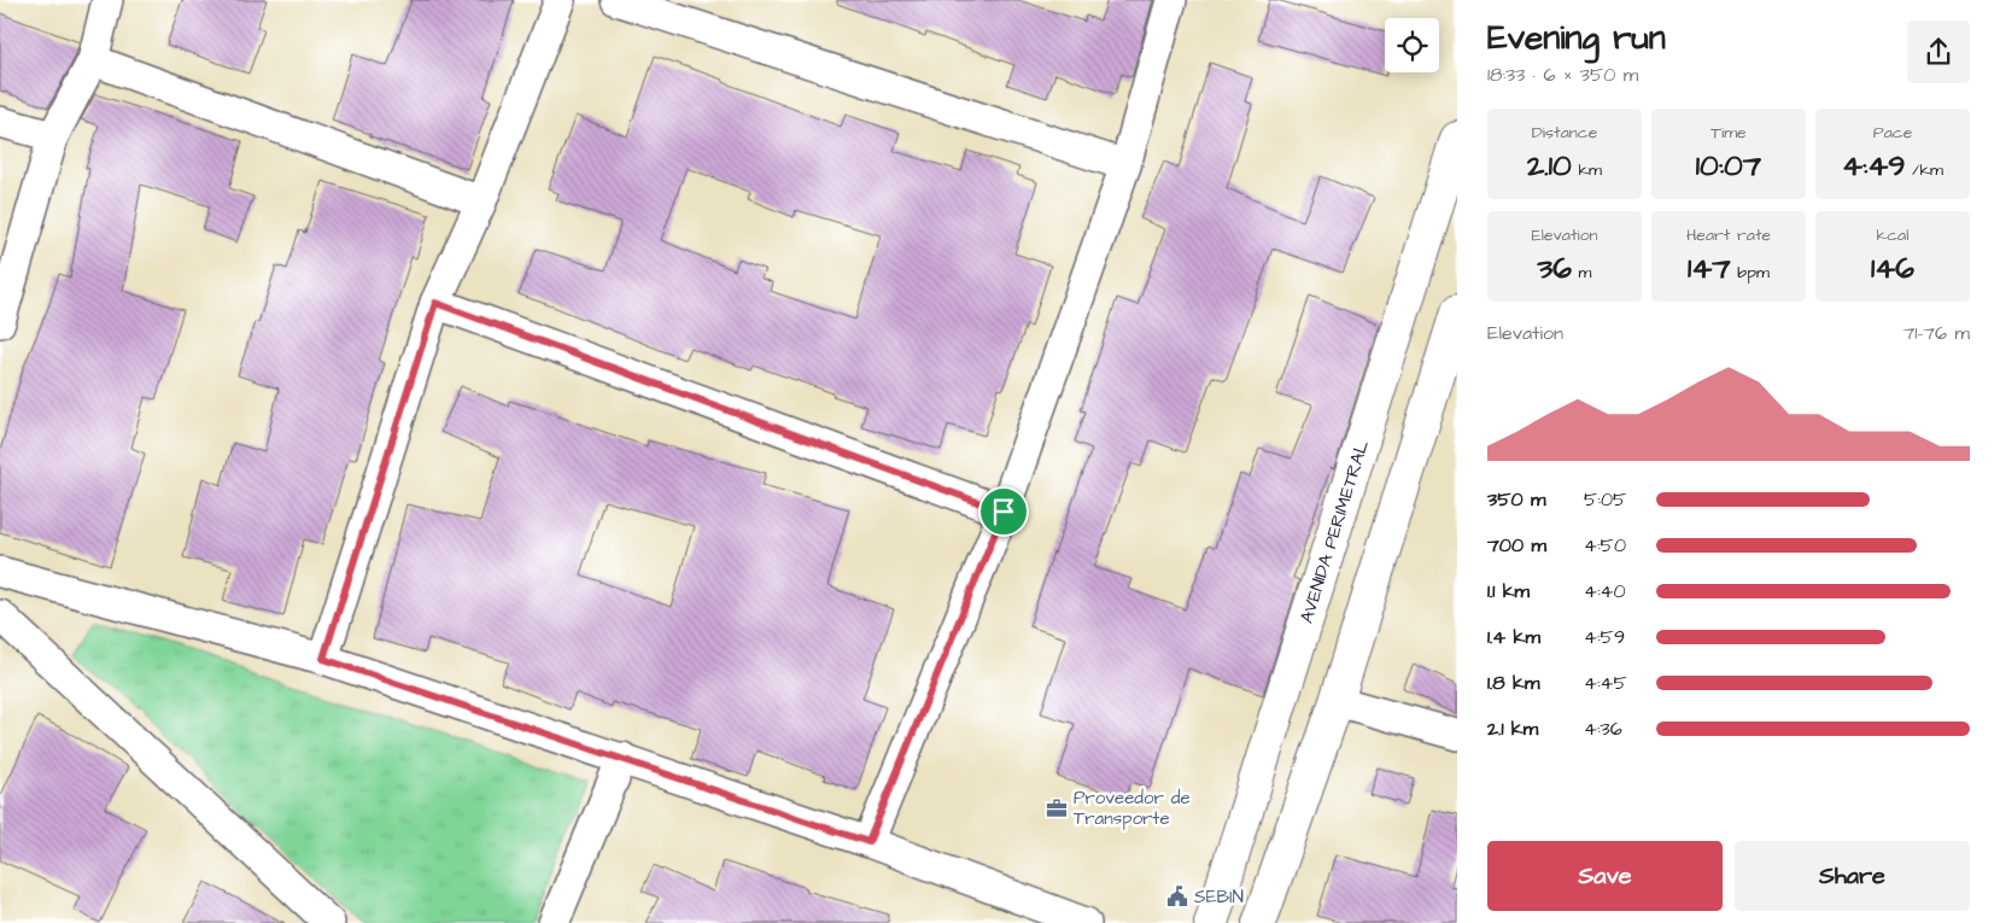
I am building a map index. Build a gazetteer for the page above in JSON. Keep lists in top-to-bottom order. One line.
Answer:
{"streets":{"street":["AVENIDA PERIMETRAL"]},"places":{"office":["Proveedor de Transporte"],"public building":["SEBIN"]},"page":{"heading":["Evening run","18:33 · 6 × 350 m"],"stats":[["Distance","2.10 km"],["Time","10:07"],["Pace","4:49 /km"],["Elevation","36 m"],["Heart rate","147 bpm"],["kcal","146"]],"chart":["Elevation","71–76 m"],"list":[{"name":"350 m","note":"5:05"},{"name":"700 m","note":"4:50"},{"name":"1.1 km","note":"4:40"},{"name":"1.4 km","note":"4:59"},{"name":"1.8 km","note":"4:45"},{"name":"2.1 km","note":"4:36"}],"buttons":["Save","Share"]}}
